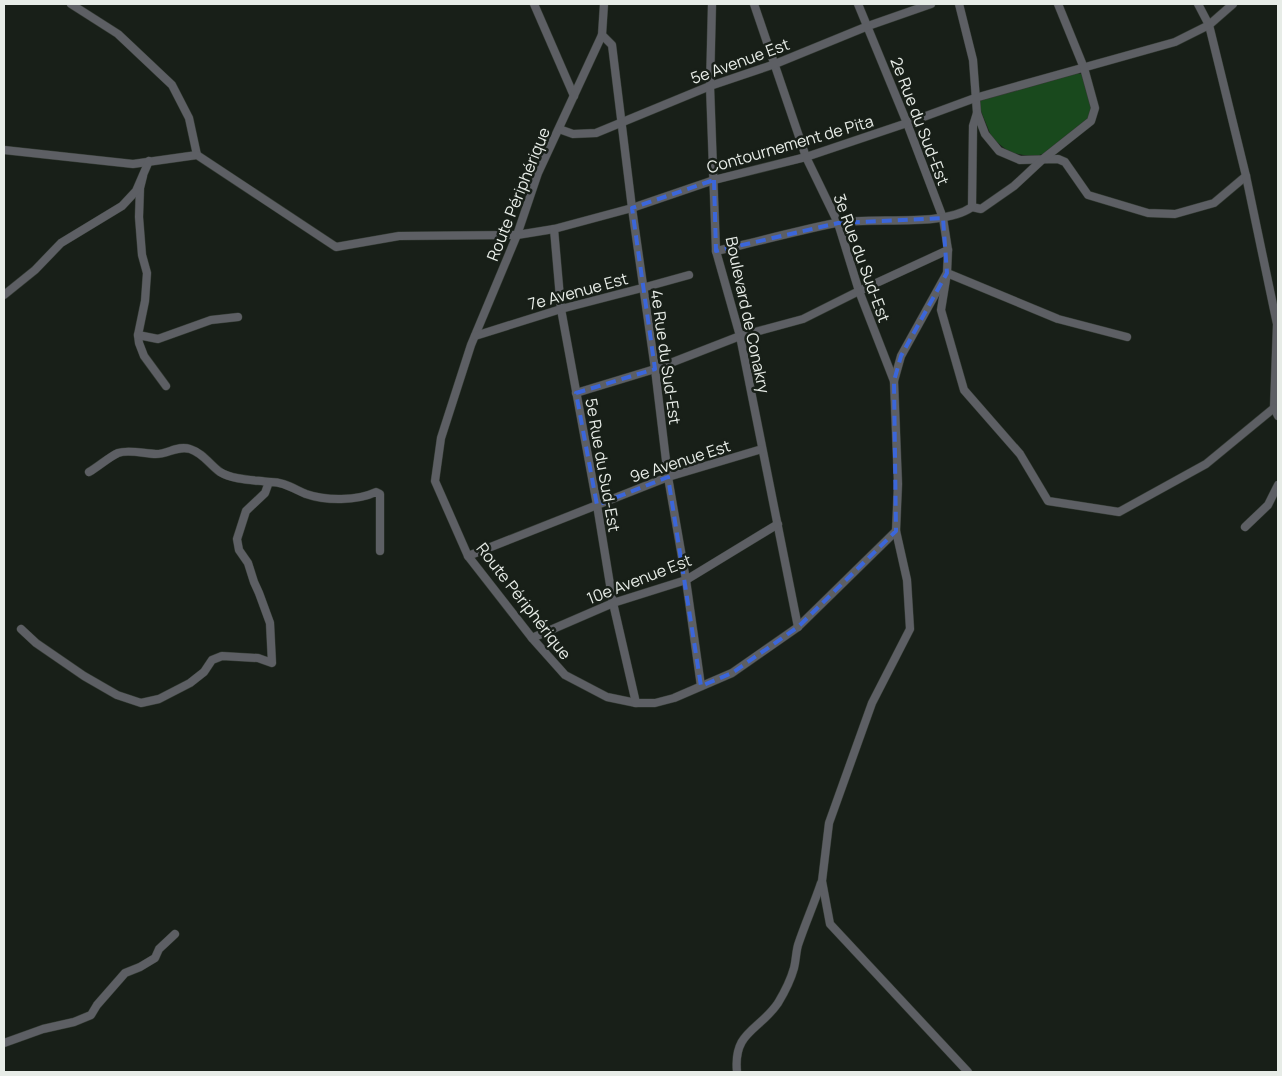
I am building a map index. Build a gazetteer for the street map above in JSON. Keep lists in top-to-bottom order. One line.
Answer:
{"streets":{"street":["5e Avenue Est","2e Rue du Sud-Est","Contournement de Pita","Route Périphérique","3e Rue du Sud-Est","7e Avenue Est","Boulevard de Conakry","4e Rue du Sud-Est","9e Avenue Est","5e Rue du Sud-Est","10e Avenue Est"]},"crossings":[["5e Avenue Est","2e Rue du Sud-Est"],["5e Avenue Est","Route Périphérique"],["5e Avenue Est","3e Rue du Sud-Est"],["5e Avenue Est","Boulevard de Conakry"],["5e Avenue Est","4e Rue du Sud-Est"],["2e Rue du Sud-Est","Contournement de Pita"],["Contournement de Pita","Route Périphérique"],["Contournement de Pita","3e Rue du Sud-Est"],["Contournement de Pita","Boulevard de Conakry"],["Contournement de Pita","4e Rue du Sud-Est"],["Contournement de Pita","5e Rue du Sud-Est"],["Route Périphérique","7e Avenue Est"],["Route Périphérique","Boulevard de Conakry"],["Route Périphérique","4e Rue du Sud-Est"],["Route Périphérique","9e Avenue Est"],["Route Périphérique","5e Rue du Sud-Est"],["Route Périphérique","10e Avenue Est"],["7e Avenue Est","4e Rue du Sud-Est"],["7e Avenue Est","5e Rue du Sud-Est"],["Boulevard de Conakry","9e Avenue Est"],["Boulevard de Conakry","10e Avenue Est"],["4e Rue du Sud-Est","9e Avenue Est"],["4e Rue du Sud-Est","10e Avenue Est"],["9e Avenue Est","5e Rue du Sud-Est"],["5e Rue du Sud-Est","10e Avenue Est"]]}
